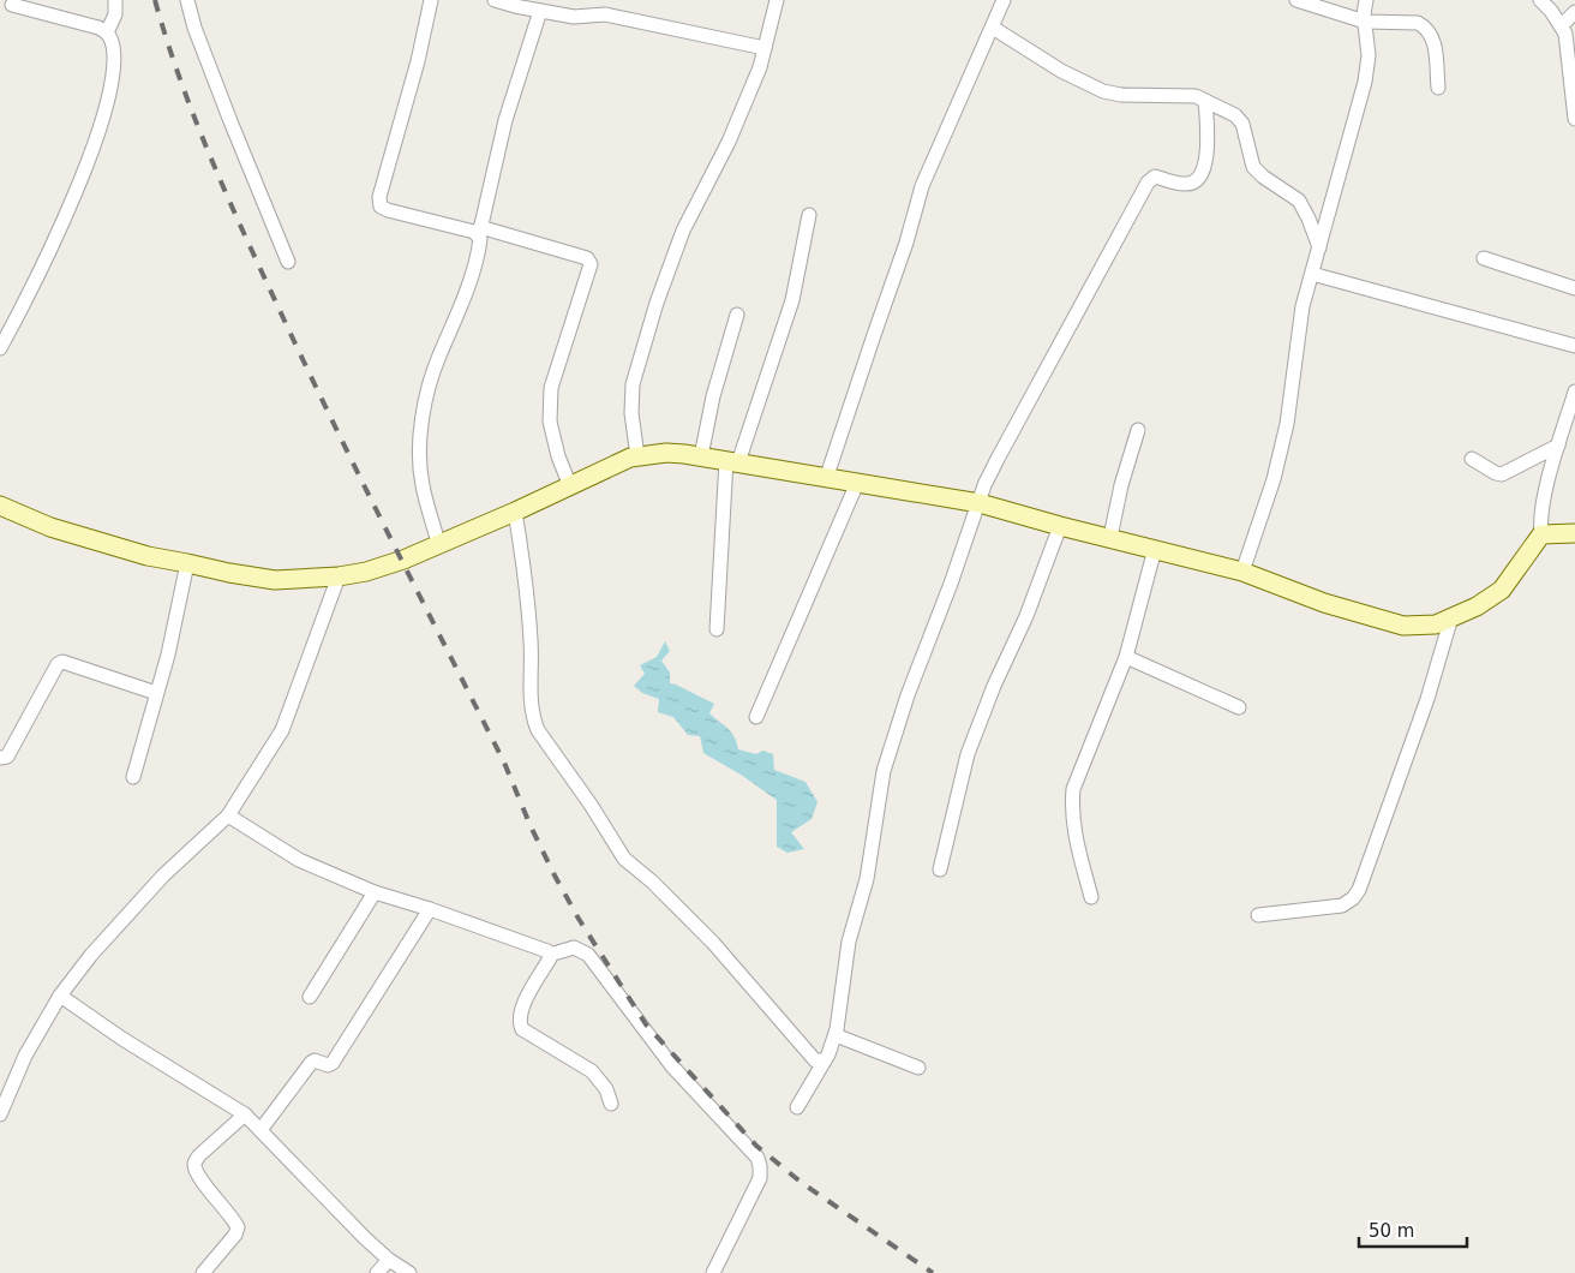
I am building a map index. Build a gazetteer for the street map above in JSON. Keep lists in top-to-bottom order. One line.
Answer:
{"scale_bar":"50 m"}
